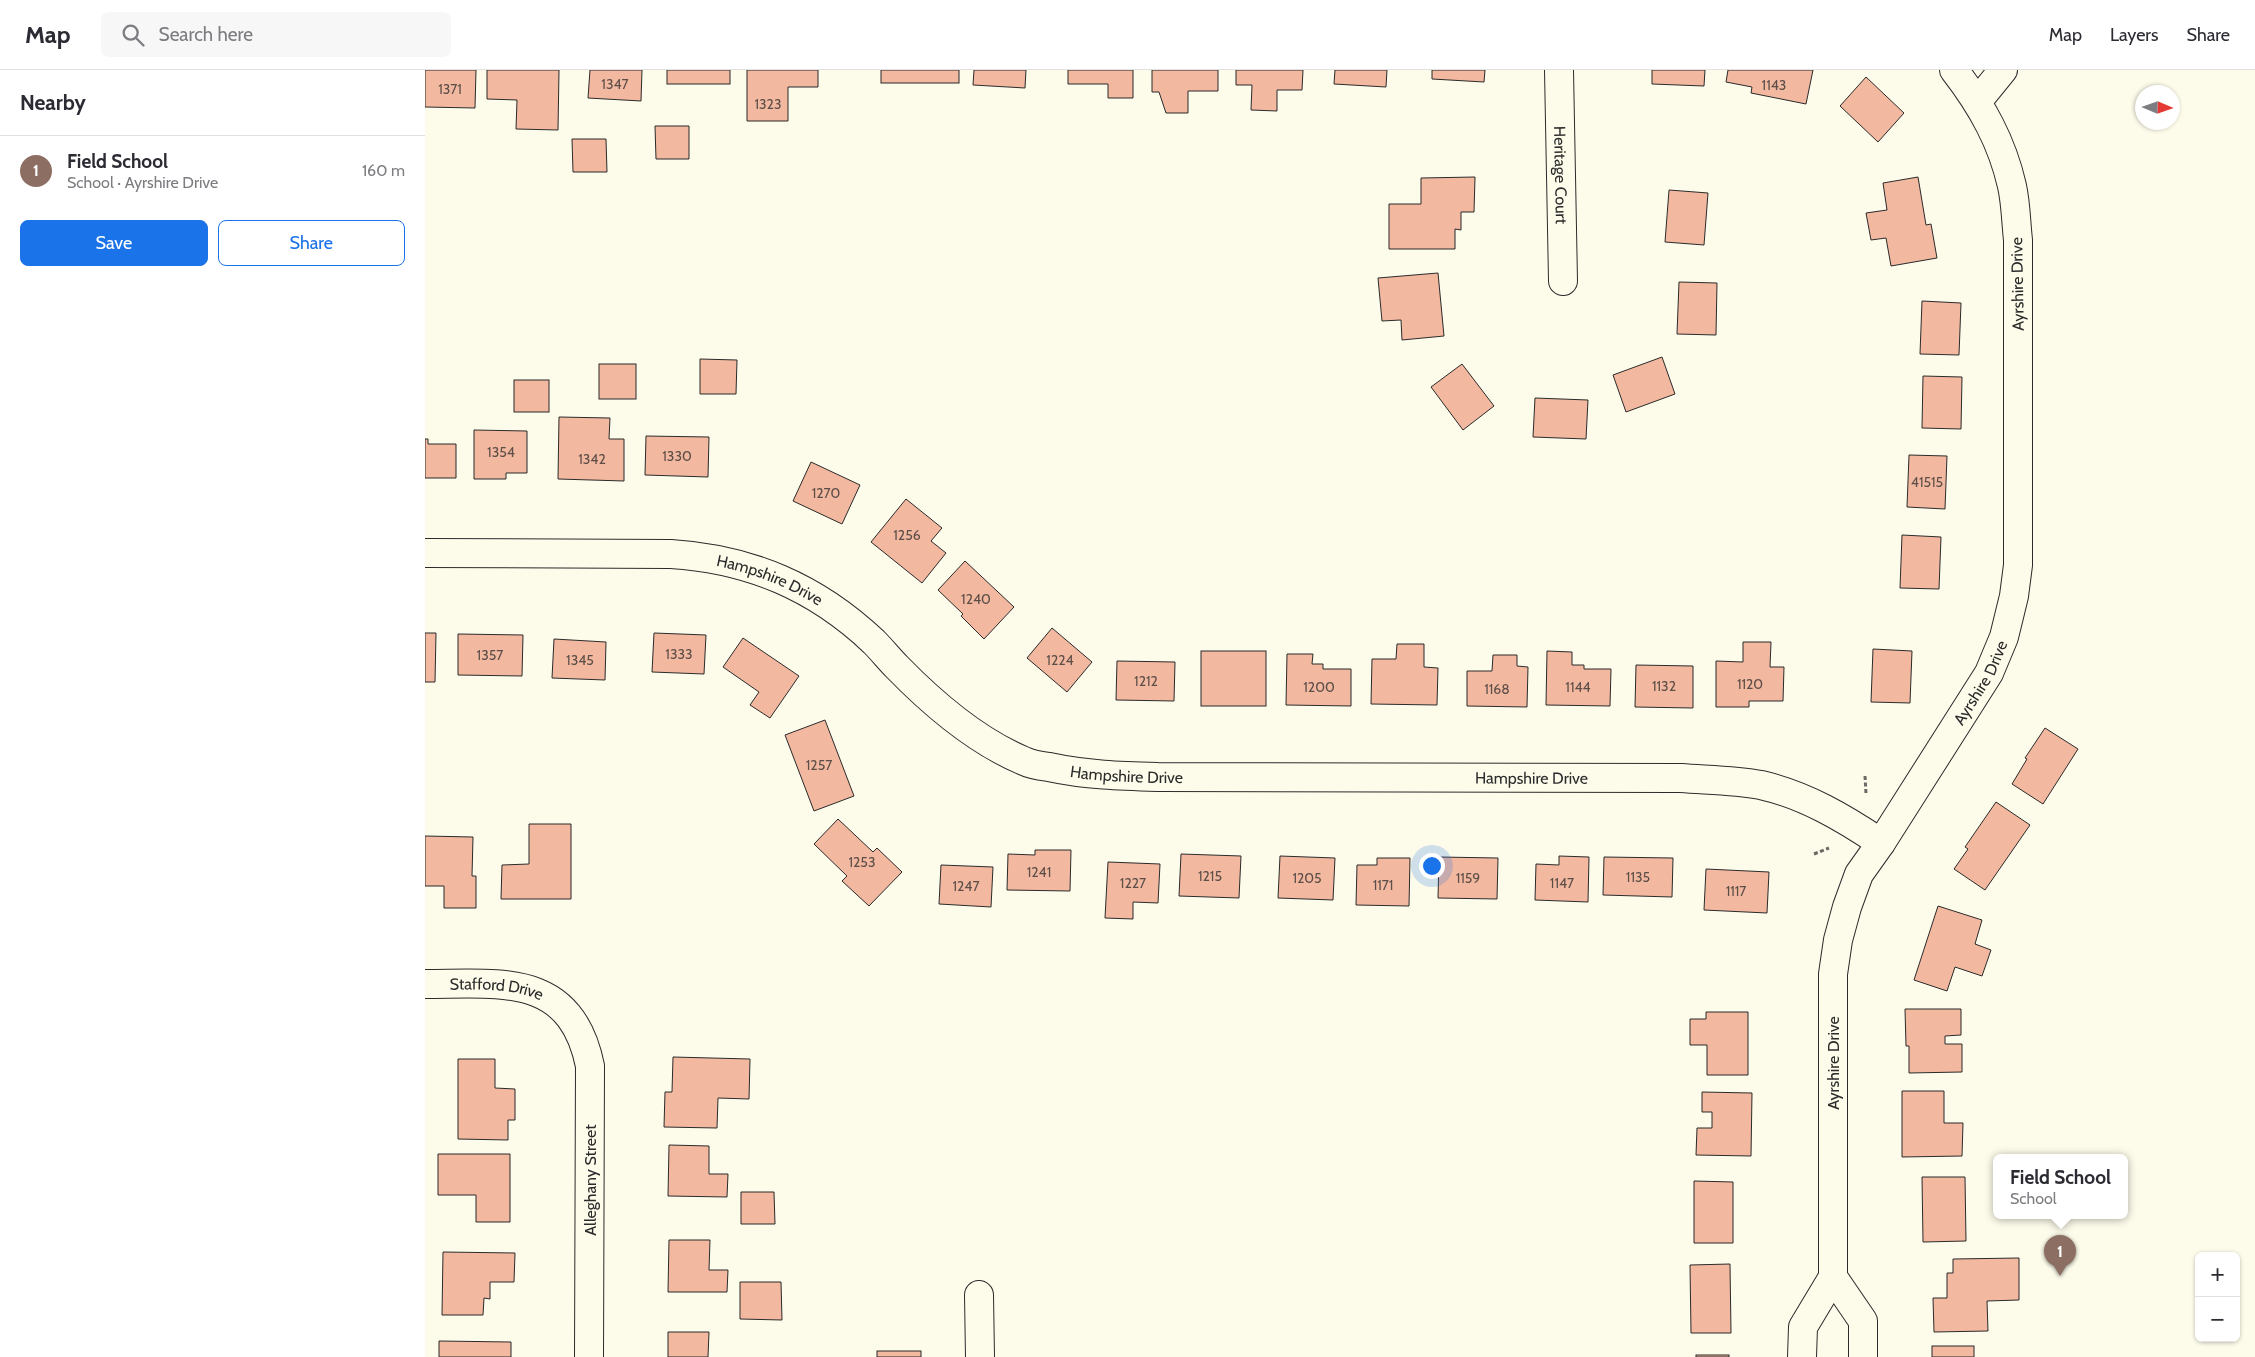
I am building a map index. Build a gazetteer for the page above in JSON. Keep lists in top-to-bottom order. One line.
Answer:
{"streets":{"street":["Heritage Court","Ayrshire Drive","Hampshire Drive","Stafford Drive","Alleghany Street"]},"crossings":[["Ayrshire Drive","Hampshire Drive"],["Stafford Drive","Alleghany Street"]],"house_numbers":["1347","1143","1371","1323","1354","1330","1342","41515","1270","1256","1240","1333","1357","1345","1224","1212","1120","1132","1200","1144","1168","1257","1253","1241","1215","1135","1205","1159","1227","1147","1171","1247","1117"],"north":"right","page":{"header":"Map","search":"Search here","nav":["Map","Layers","Share"],"heading":"Nearby","list":[{"mark":"1","name":"Field School","note":"School · Ayrshire Drive","value":"160 m"}],"buttons":["Save","Share"],"popup":["Field School","School"],"pins":"1","map_buttons":["+","−"]}}
